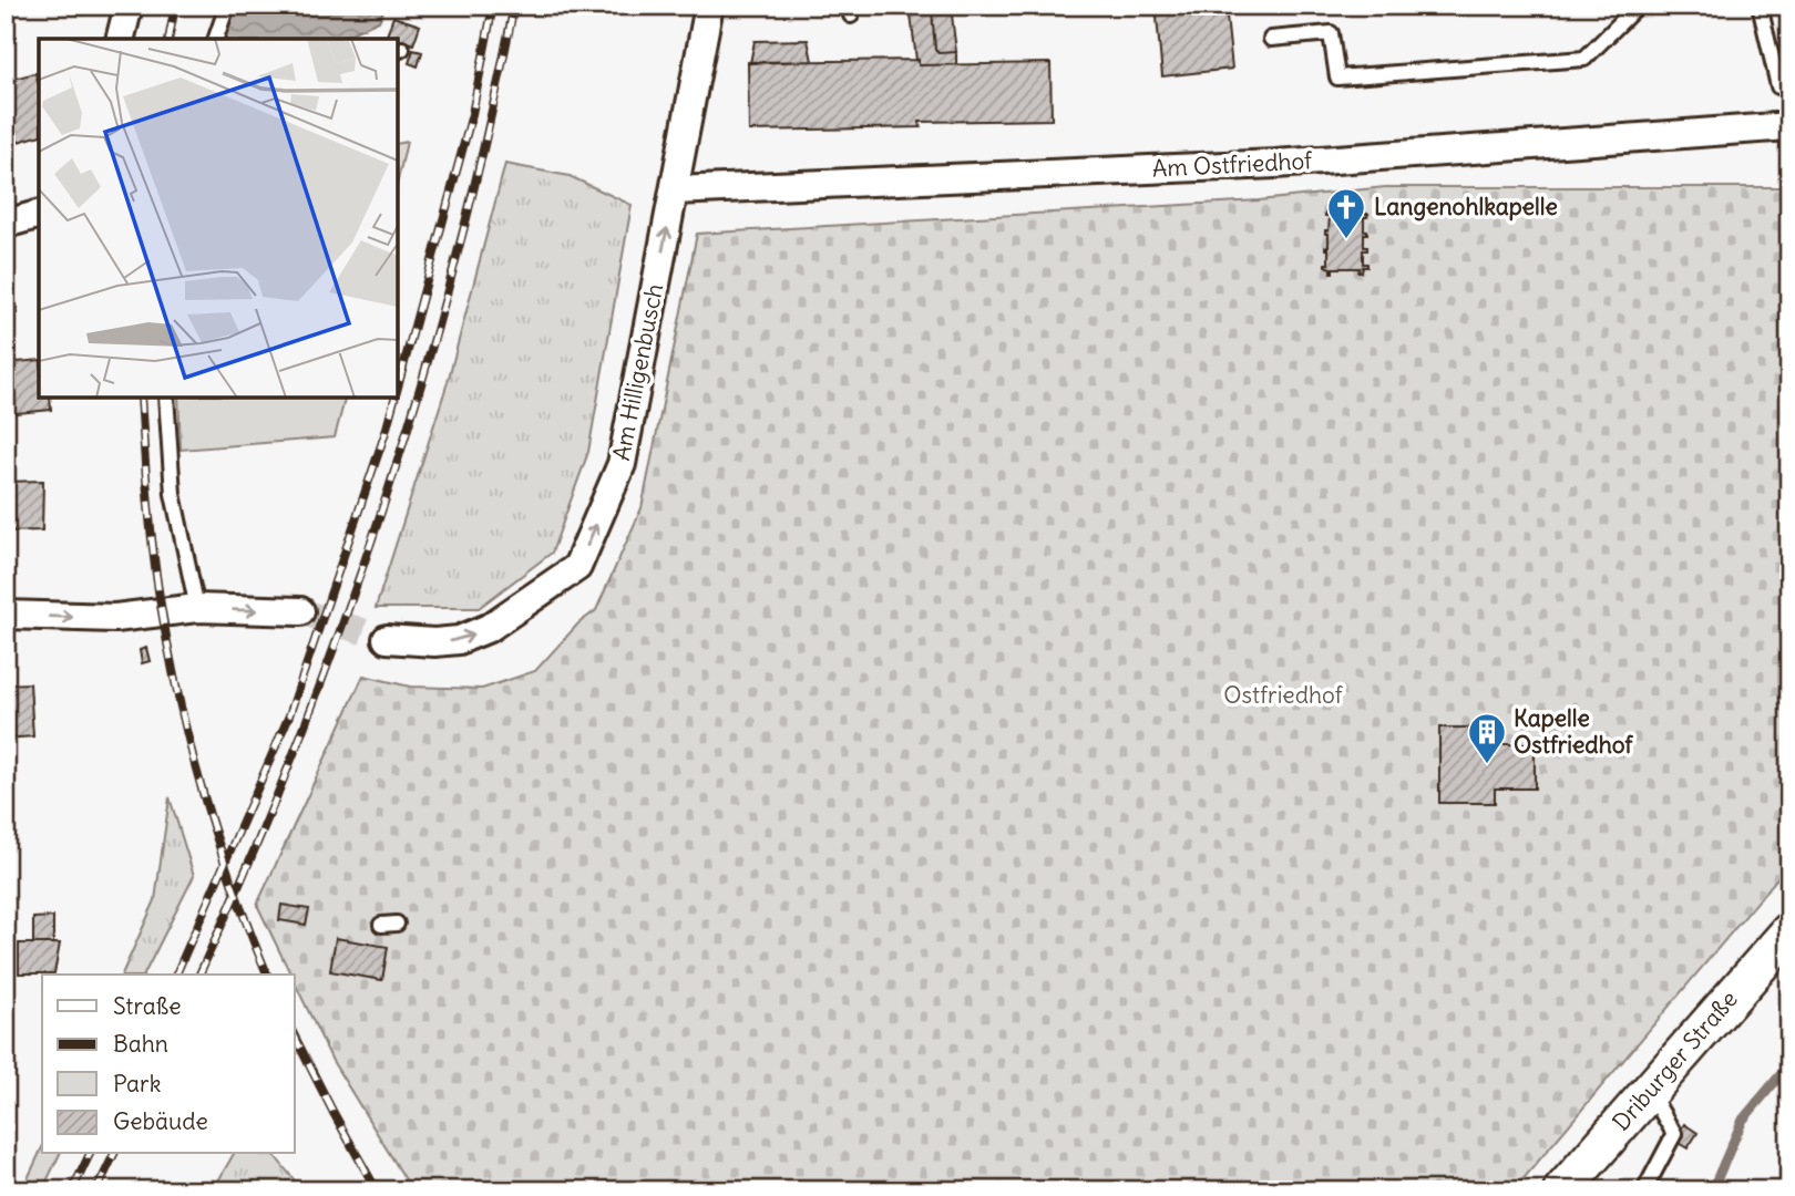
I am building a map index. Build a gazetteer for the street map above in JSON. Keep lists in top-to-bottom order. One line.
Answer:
{"streets":{"main road":["Driburger Straße"],"street":["Am Ostfriedhof","Am Hilligenbusch"]},"crossings":[["Am Ostfriedhof","Am Hilligenbusch"]],"one_way":["Am Hilligenbusch"],"parks":["Ostfriedhof"],"places":{"church":["Langenohlkapelle"],"building":["Kapelle Ostfriedhof"]},"legend":["Straße","Bahn","Park","Gebäude"]}
